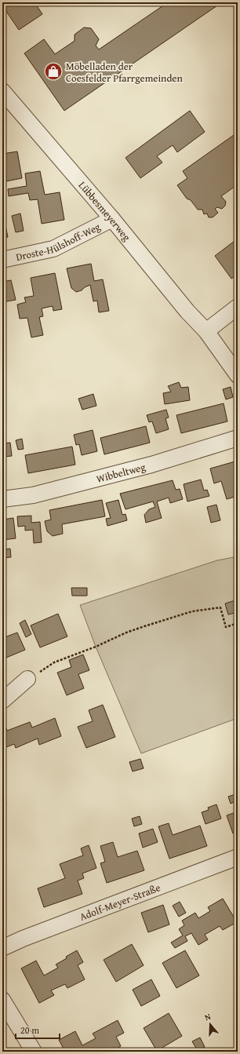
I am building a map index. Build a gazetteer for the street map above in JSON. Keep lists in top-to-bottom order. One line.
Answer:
{"streets":{"street":["Lübbesmeyerweg","Droste-Hülshoff-Weg","Wibbeltweg","Adolf-Meyer-Straße"]},"crossings":[["Lübbesmeyerweg","Droste-Hülshoff-Weg"]],"places":{"shop":["Möbelladen der Coesfelder Pfarrgemeinden"]},"scale_bar":"20 m","north":"top"}
